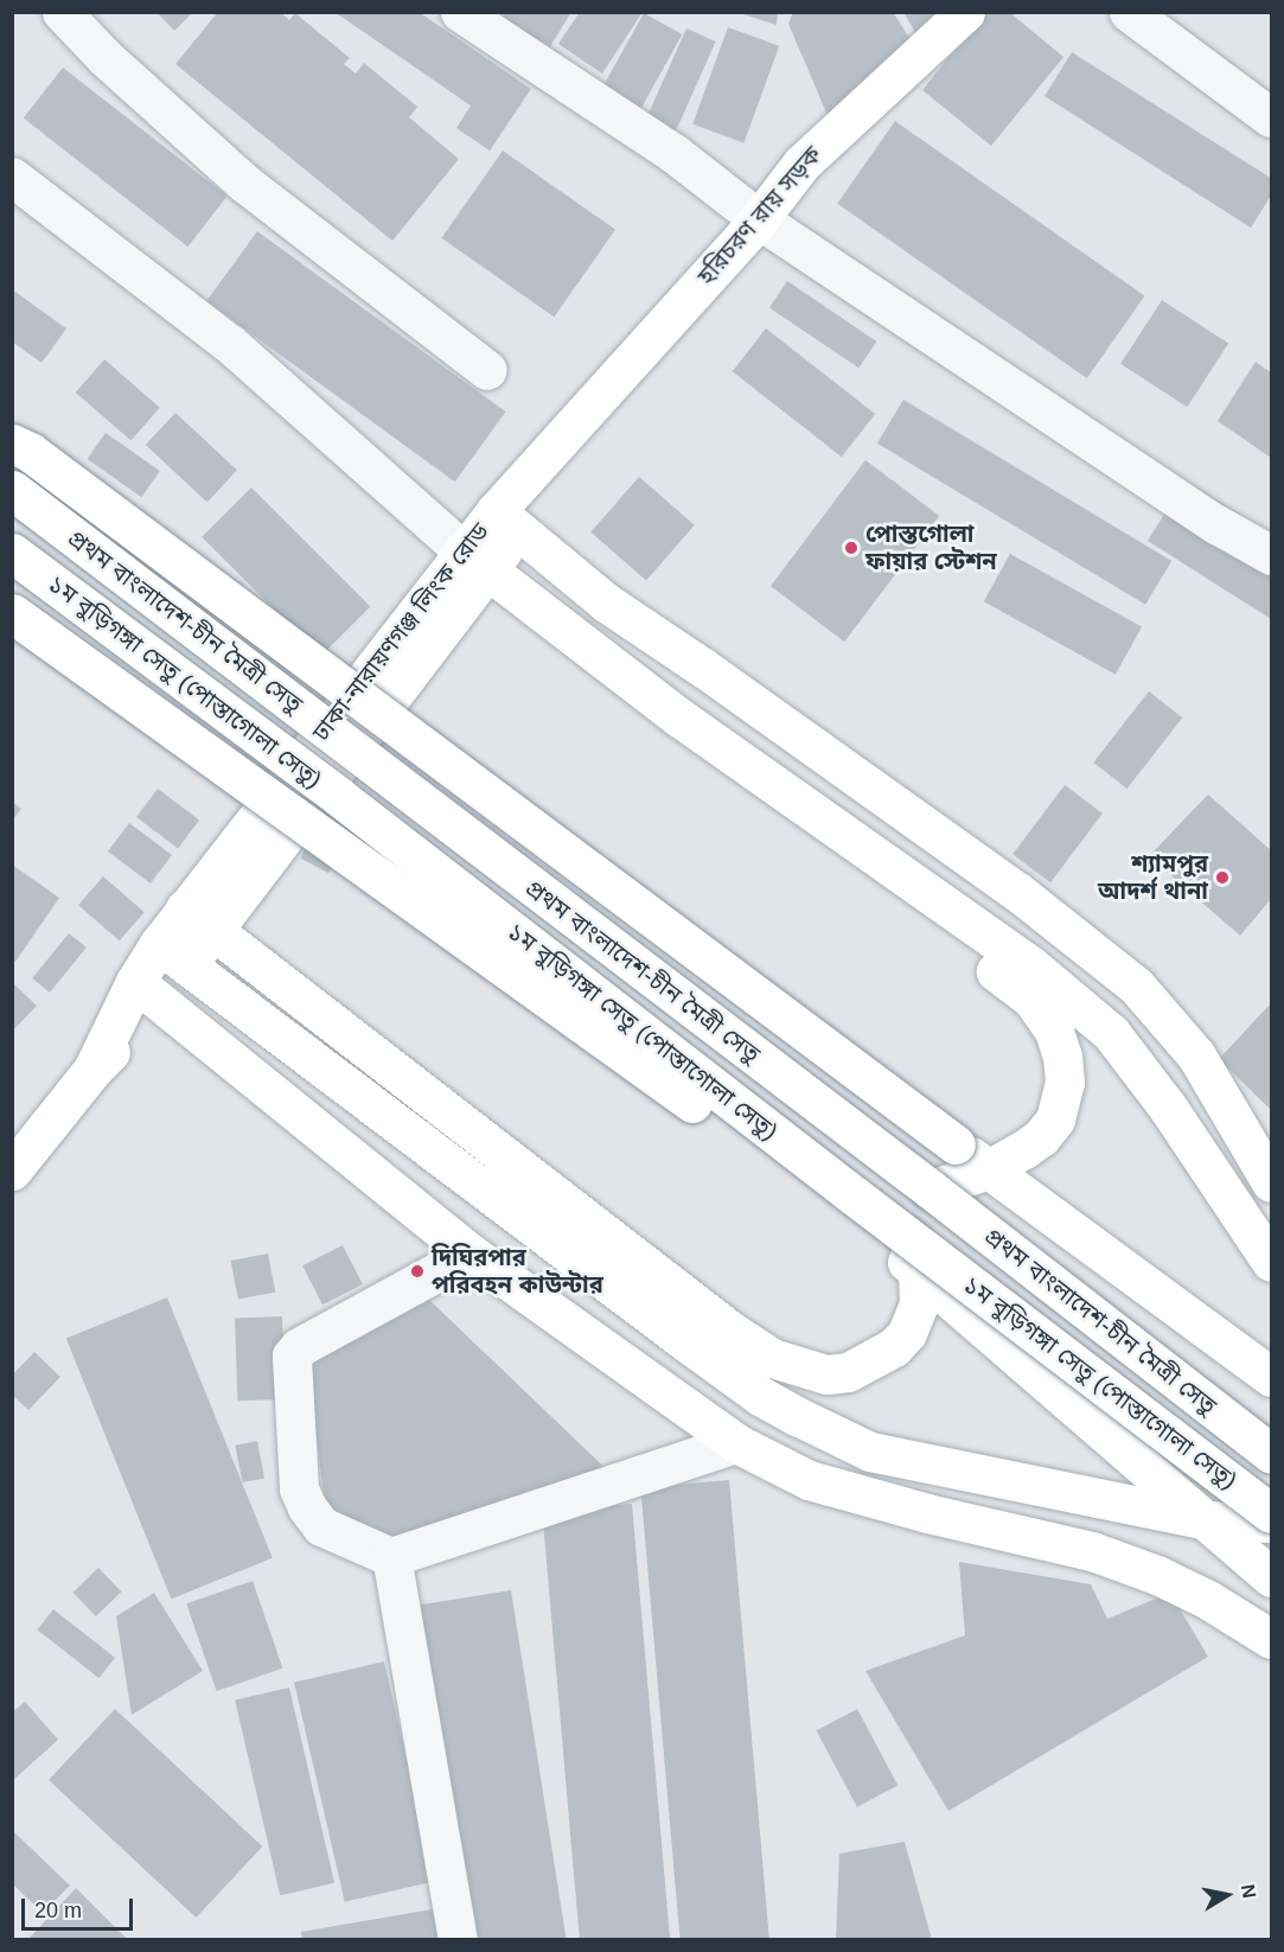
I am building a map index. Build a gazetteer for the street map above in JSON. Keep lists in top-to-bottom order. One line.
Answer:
{"streets":{"main road":["হরিচরণ রায় সড়ক","প্রথম বাংলাদেশ-চীন মৈত্রী সেতু","ঢাকা-নারায়ণগঞ্জ লিংক রোড","১ম বুড়িগঙ্গা সেতু (পোস্তাগোলা সেতু)"]},"crossings":[["হরিচরণ রায় সড়ক","ঢাকা-নারায়ণগঞ্জ লিংক রোড"]],"places":["পোস্তগোলা ফায়ার স্টেশন","শ্যামপুর আদর্শ থানা","দিঘিরপার পরিবহন কাউন্টার"],"scale_bar":"20 m","north":"right"}
